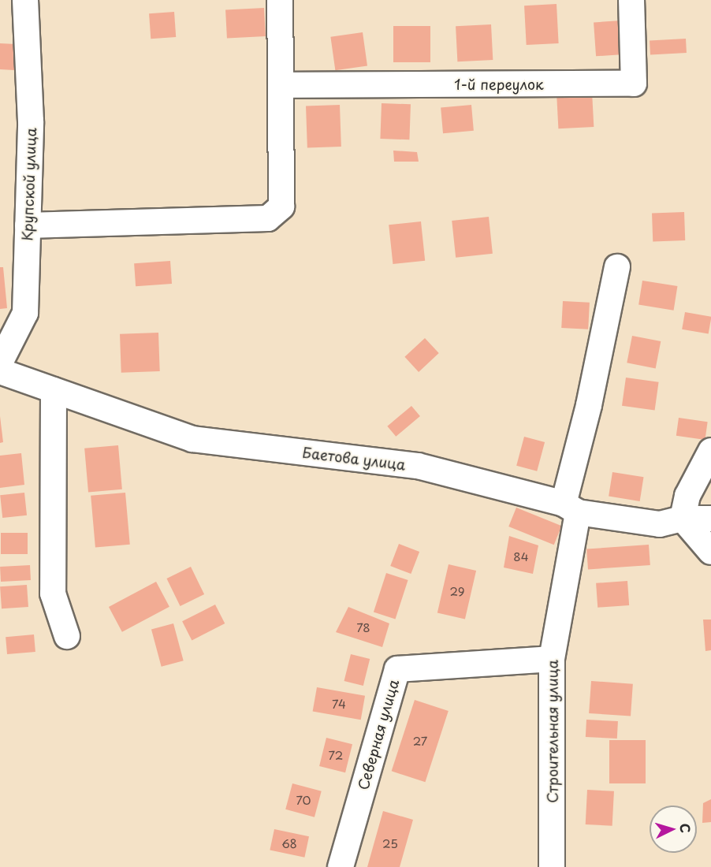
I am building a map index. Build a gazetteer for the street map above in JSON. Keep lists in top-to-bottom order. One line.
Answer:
{"streets":{"street":["1-й переулок","Крупской улица","Баетова улица","Строительная улица","Северная улица"]},"crossings":[["Баетова улица","Строительная улица"],["Строительная улица","Северная улица"]],"house_numbers":["84","29","78","74","27","72","70","68","25"],"north":"right"}
